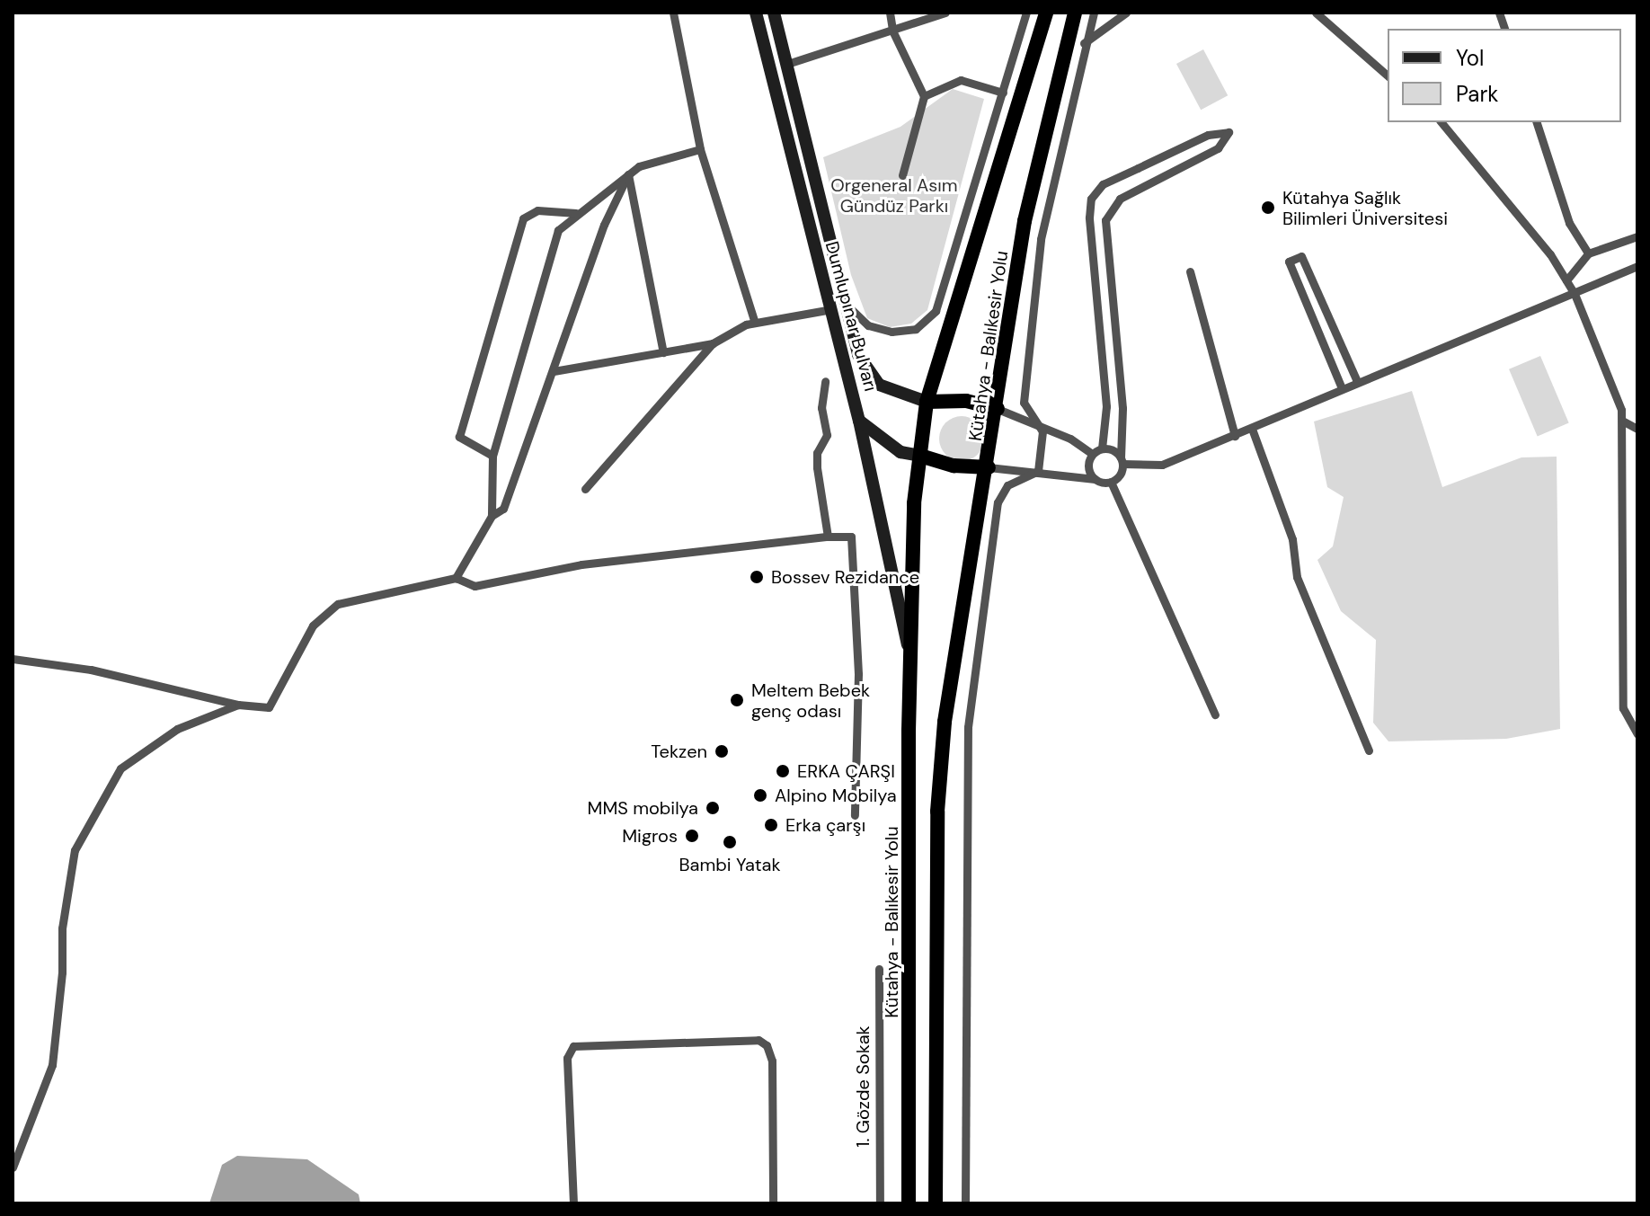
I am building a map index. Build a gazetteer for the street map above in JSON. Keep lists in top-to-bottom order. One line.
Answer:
{"streets":{"highway":["Kütahya - Balıkesir Yolu"],"main road":["Dumlupınar Bulvarı"],"street":["1. Gözde Sokak"]},"crossings":[["Dumlupınar Bulvarı","Kütahya - Balıkesir Yolu"]],"parks":["Orgeneral Asım Gündüz Parkı"],"places":["Kütahya Sağlık Bilimleri Üniversitesi","Bossev Rezidance","Meltem Bebek genç odası","Tekzen","ERKA ÇARŞI","Alpino Mobilya","MMS mobilya","Erka çarşı","Migros","Bambi Yatak"],"legend":["Yol","Park"]}
